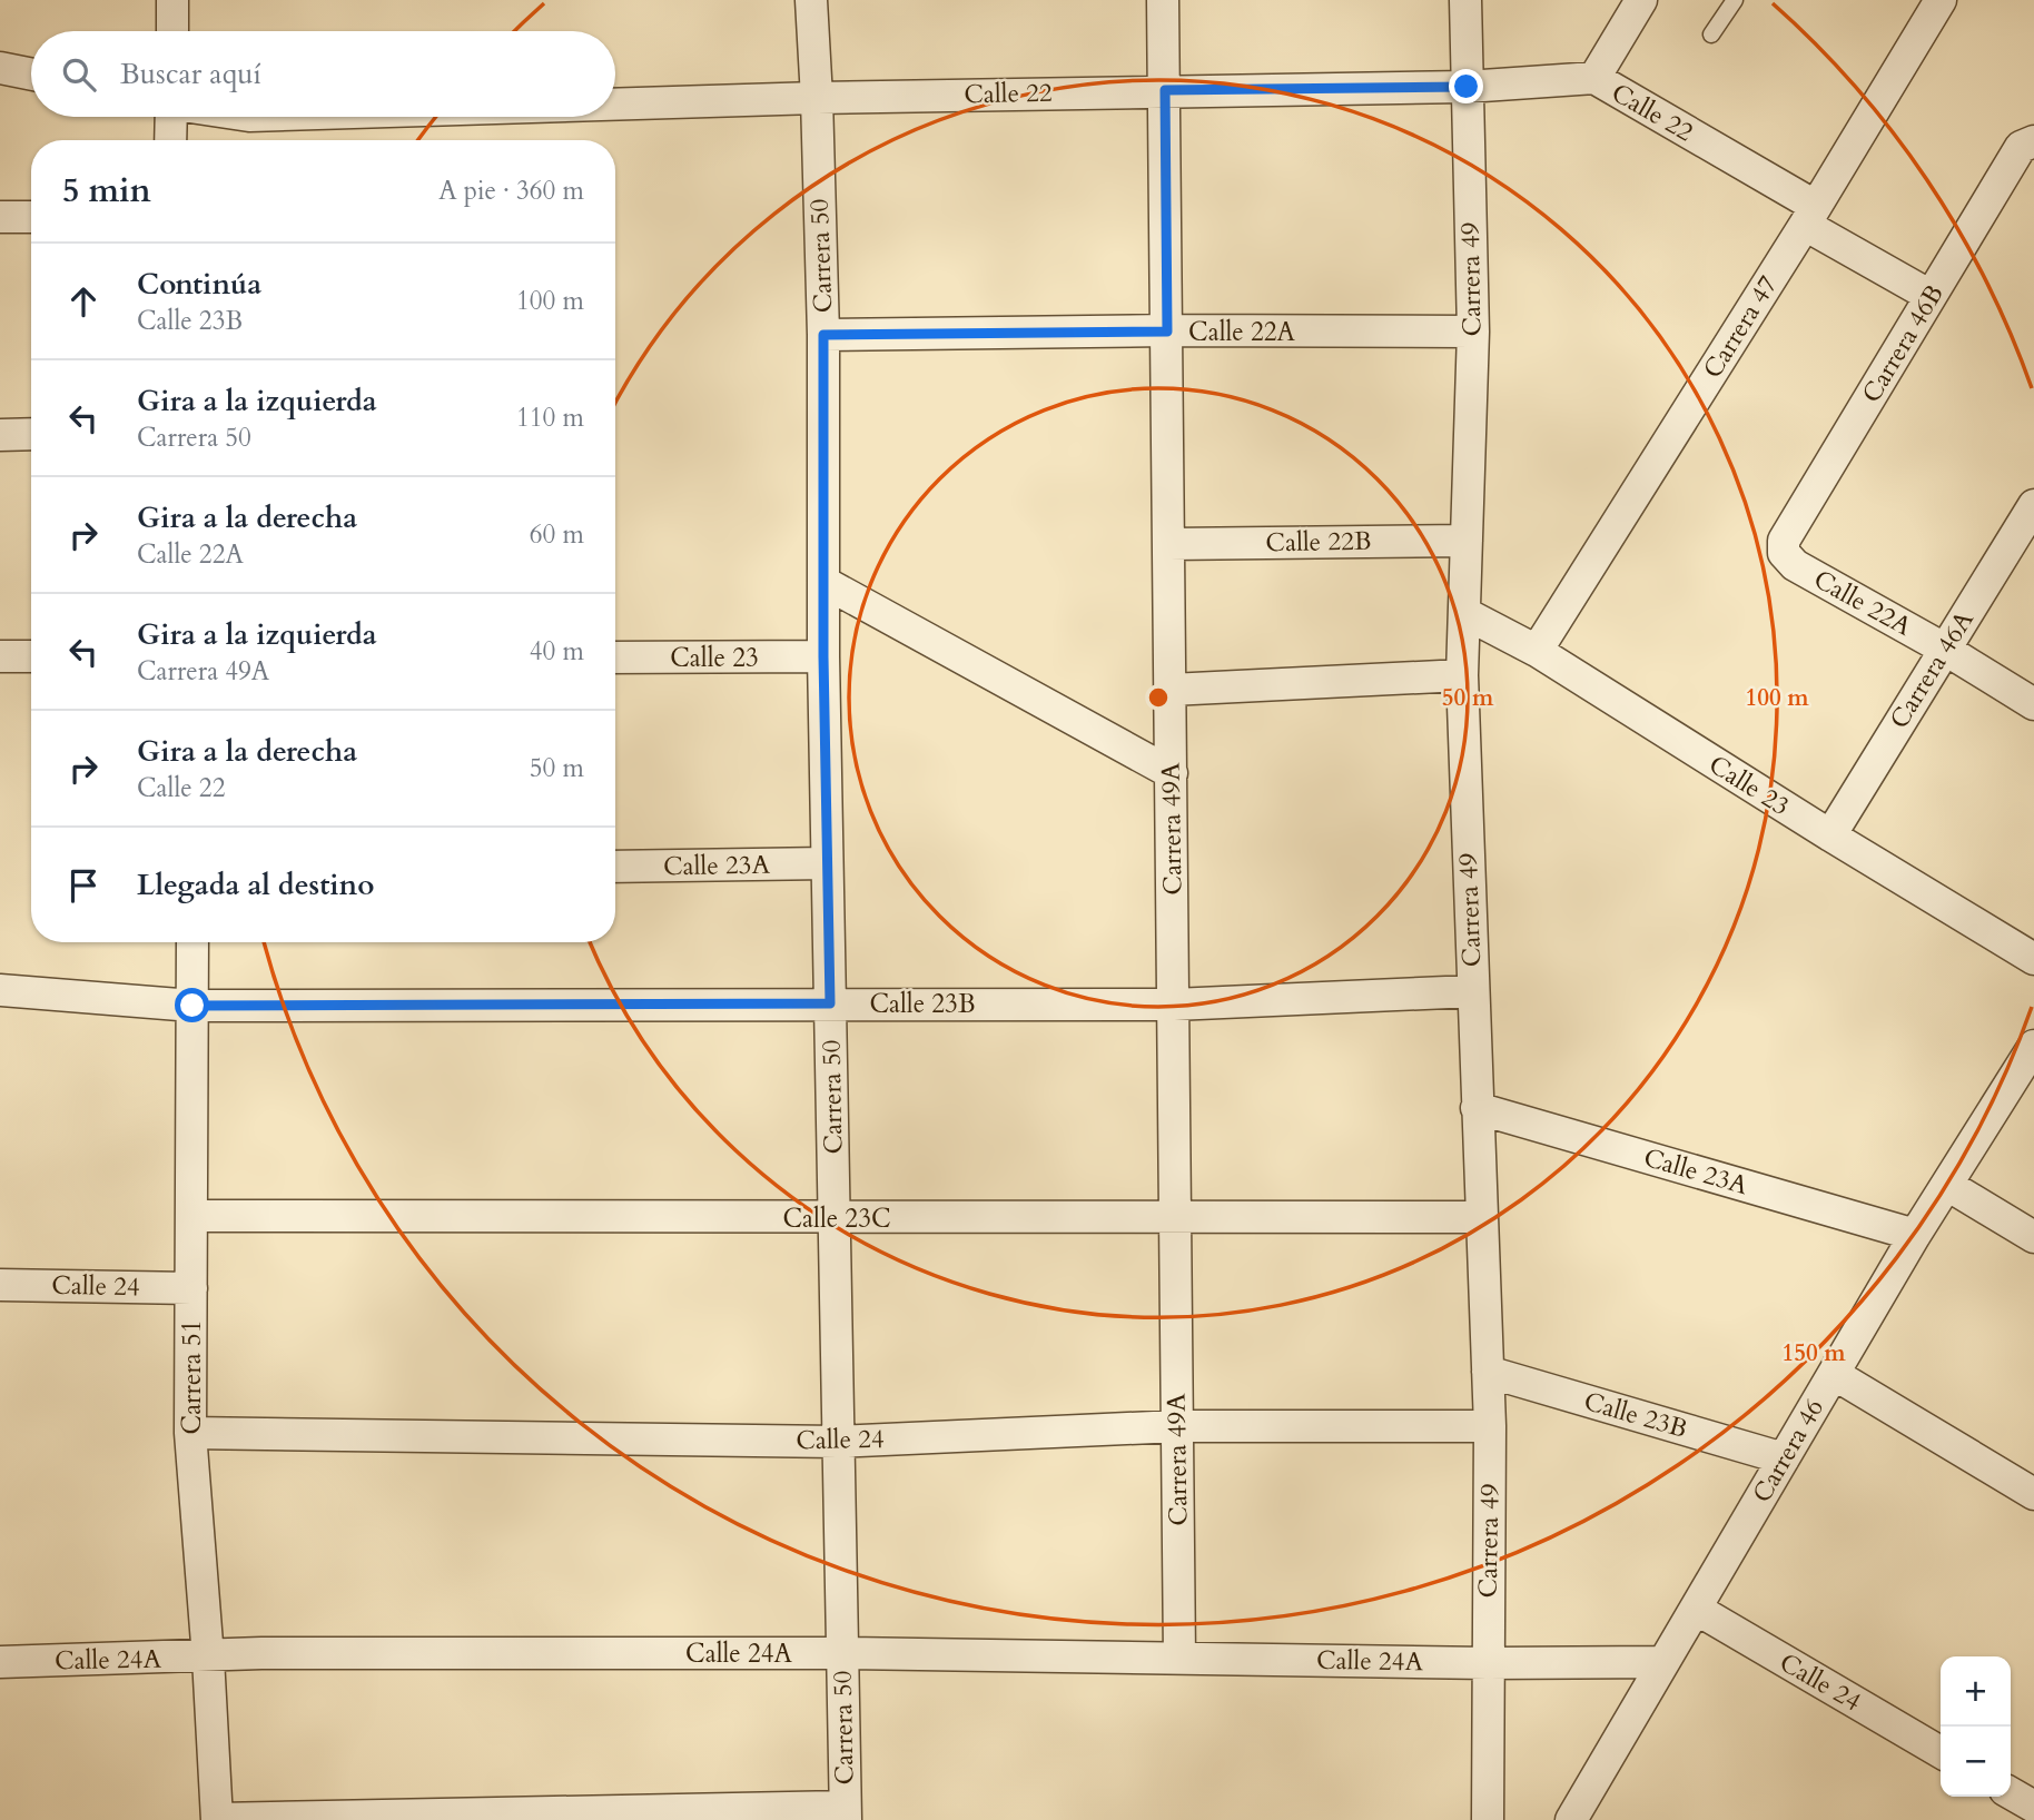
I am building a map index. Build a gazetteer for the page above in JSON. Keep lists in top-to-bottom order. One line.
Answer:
{"streets":{"street":["Calle 22","Carrera 50","Carrera 49","Carrera 47","Calle 22A","Carrera 46B","Calle 22B","Calle 23","Carrera 46A","Carrera 49A","Calle 23A","Calle 23B","Calle 23C","Calle 24","Carrera 51","Carrera 46","Calle 24A"]},"crossings":[["Calle 22","Carrera 50"],["Calle 22","Carrera 49"],["Calle 22","Carrera 47"],["Calle 22","Carrera 46B"],["Calle 22","Carrera 49A"],["Carrera 50","Calle 22A"],["Carrera 50","Calle 23"],["Carrera 50","Calle 23A"],["Carrera 50","Calle 23B"],["Carrera 50","Calle 23C"],["Carrera 50","Calle 24"],["Carrera 50","Calle 24A"],["Carrera 49","Calle 22A"],["Carrera 49","Calle 22B"],["Carrera 49","Calle 23"],["Carrera 49","Calle 23A"],["Carrera 49","Calle 23B"],["Carrera 49","Calle 23C"],["Carrera 49","Calle 24"],["Carrera 49","Calle 24A"],["Carrera 47","Calle 23"],["Calle 22A","Carrera 46B"],["Calle 22A","Carrera 46A"],["Calle 22A","Carrera 49A"],["Calle 22B","Carrera 49A"],["Calle 23","Carrera 46A"],["Carrera 49A","Calle 23B"],["Carrera 49A","Calle 23C"],["Carrera 49A","Calle 24"],["Carrera 49A","Calle 24A"],["Calle 23A","Carrera 46"],["Calle 23B","Carrera 51"],["Calle 23B","Carrera 46"],["Calle 23C","Carrera 51"],["Calle 24","Carrera 51"],["Calle 24","Carrera 46"],["Carrera 51","Calle 24A"],["Carrera 46","Calle 24A"]],"page":{"search":"Buscar aquí","heading":["5 min","A pie · 360 m"],"list":[["Continúa","Calle 23B","100 m"],["Gira a la izquierda","Carrera 50","110 m"],["Gira a la derecha","Calle 22A","60 m"],["Gira a la izquierda","Carrera 49A","40 m"],["Gira a la derecha","Calle 22","50 m"],"Llegada al destino"],"map_buttons":["+","−"]},"rings":["50 m","100 m","150 m"]}
